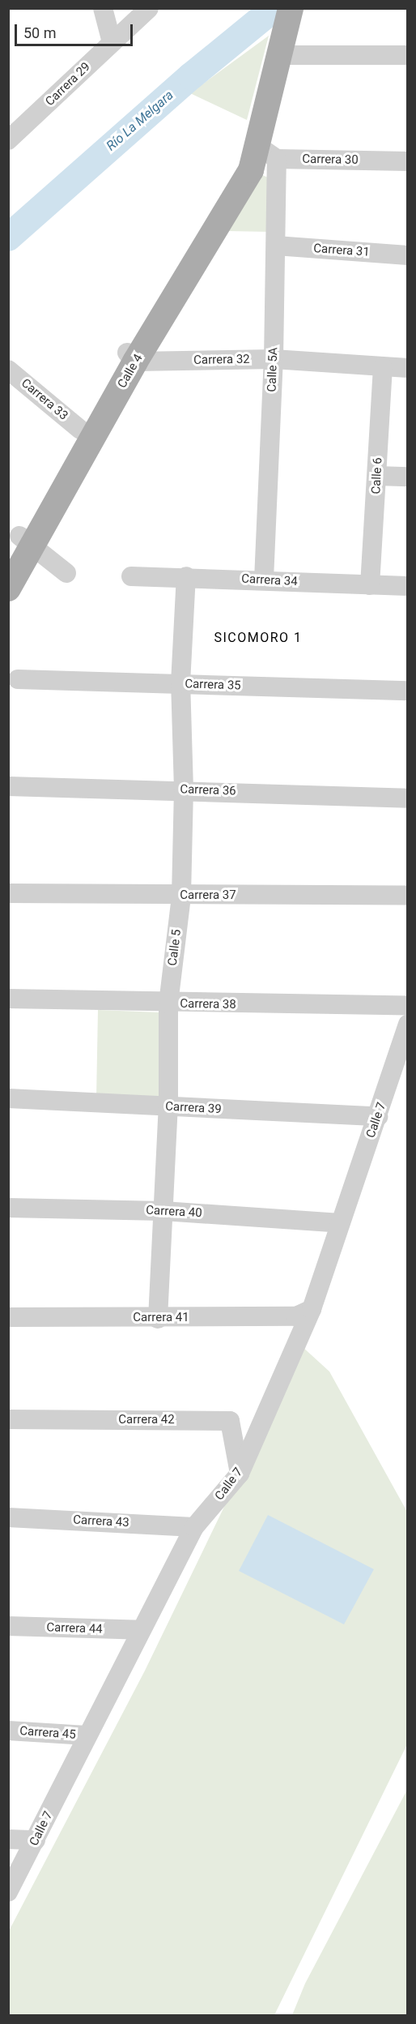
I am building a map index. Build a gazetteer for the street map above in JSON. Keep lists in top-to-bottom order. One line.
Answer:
{"streets":{"main road":["Calle 4"],"street":["Carrera 29","Carrera 30","Carrera 31","Carrera 32","Calle 5A","Carrera 33","Calle 6","Carrera 34","Carrera 35","Carrera 36","Carrera 37","Calle 5","Carrera 38","Carrera 39","Calle 7","Carrera 40","Carrera 41","Carrera 42","Carrera 43","Carrera 44","Carrera 45"]},"crossings":[["Carrera 30","Calle 5A"],["Carrera 30","Calle 4"],["Carrera 31","Calle 5A"],["Carrera 32","Calle 5A"],["Carrera 32","Calle 4"],["Carrera 32","Calle 6"],["Calle 5A","Calle 4"],["Calle 5A","Carrera 34"],["Calle 4","Carrera 33"],["Calle 6","Carrera 34"],["Carrera 34","Calle 5"],["Carrera 35","Calle 5"],["Carrera 36","Calle 5"],["Carrera 37","Calle 5"],["Calle 5","Carrera 38"],["Calle 5","Carrera 39"],["Calle 5","Carrera 40"],["Calle 5","Carrera 41"],["Carrera 39","Calle 7"],["Calle 7","Carrera 40"],["Calle 7","Carrera 41"],["Calle 7","Carrera 42"],["Calle 7","Carrera 43"],["Calle 7","Carrera 44"],["Calle 7","Carrera 45"]],"districts":["SICOMORO 1"],"water":["Río La Melgara"],"scale_bar":"50 m"}
